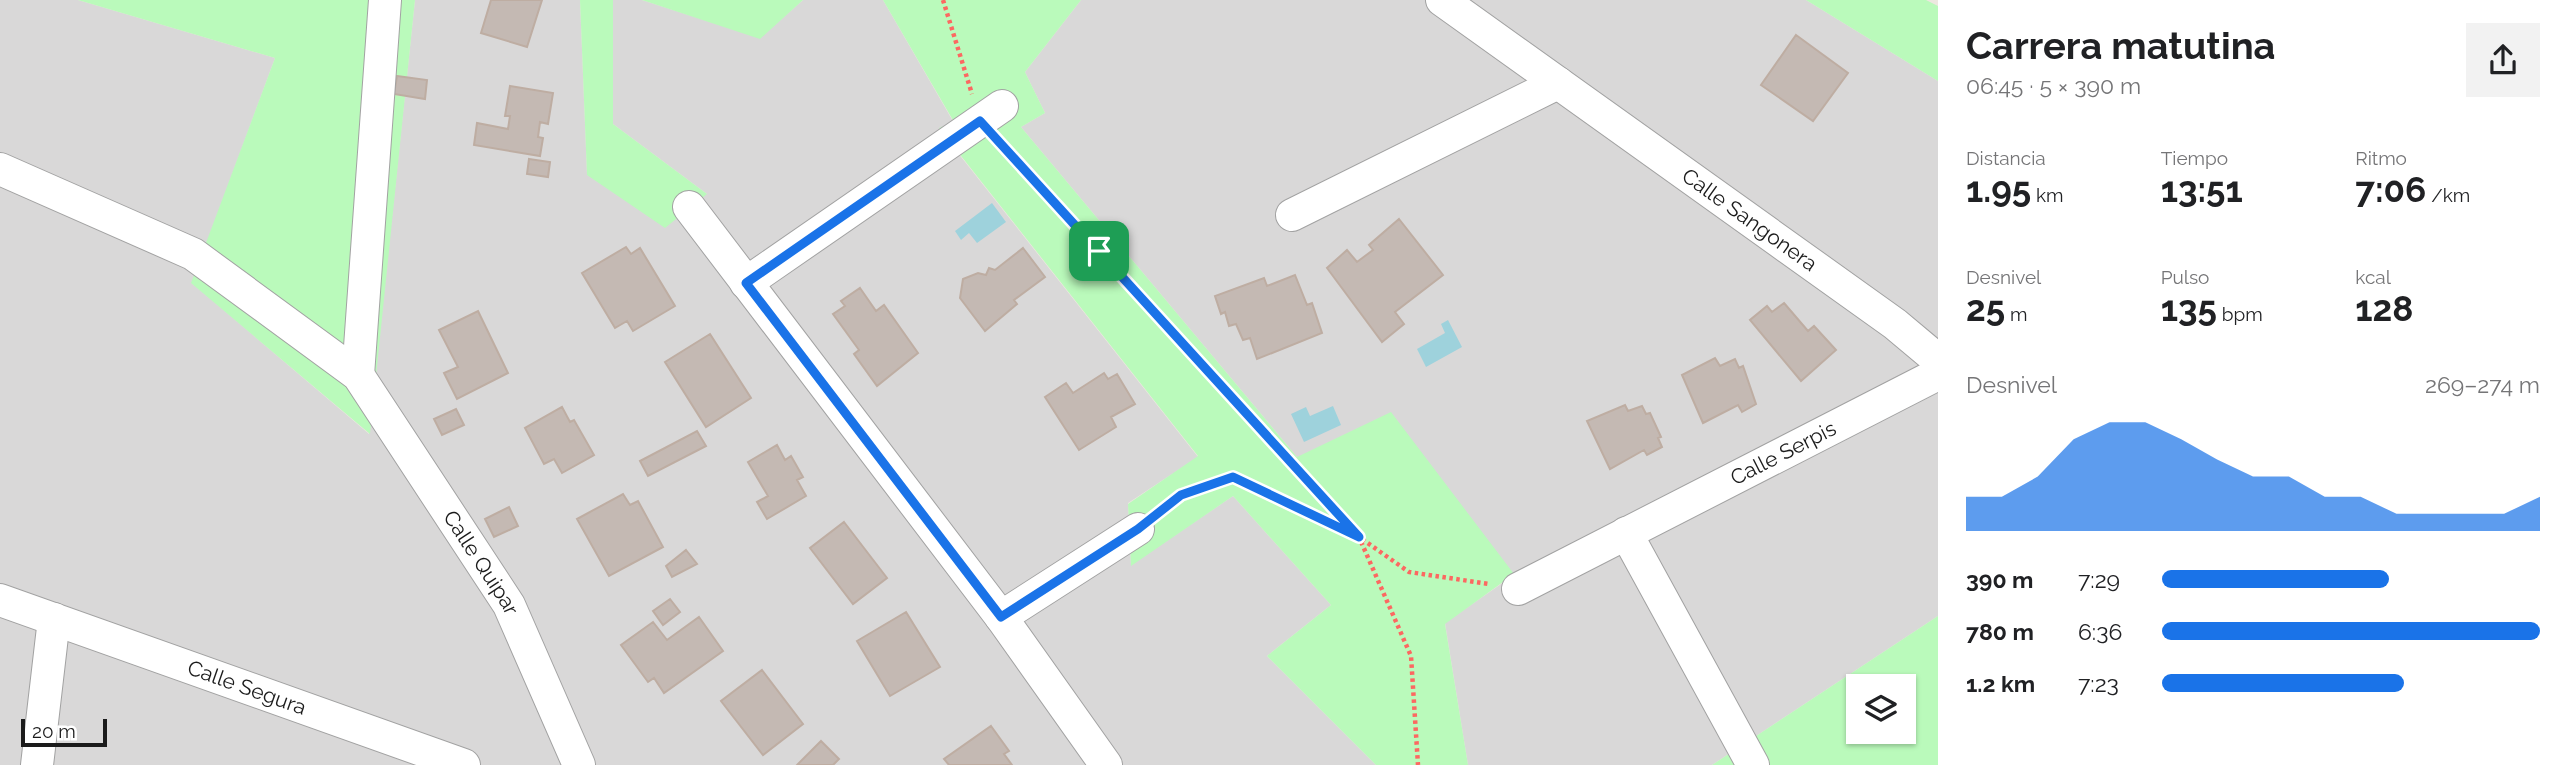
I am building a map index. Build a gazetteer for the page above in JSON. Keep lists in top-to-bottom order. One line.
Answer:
{"streets":{"street":["Calle Sangonera","Calle Serpis","Calle Quipar","Calle Segura"]},"scale_bar":"20 m","page":{"heading":["Carrera matutina","06:45 · 5 × 390 m"],"stats":[["Distancia","1.95 km"],["Tiempo","13:51"],["Ritmo","7:06 /km"],["Desnivel","25 m"],["Pulso","135 bpm"],["kcal","128"]],"chart":["Desnivel","269–274 m"],"list":[{"name":"390 m","note":"7:29"},{"name":"780 m","note":"6:36"},{"name":"1.2 km","note":"7:23"}],"scale":"20 m"}}
